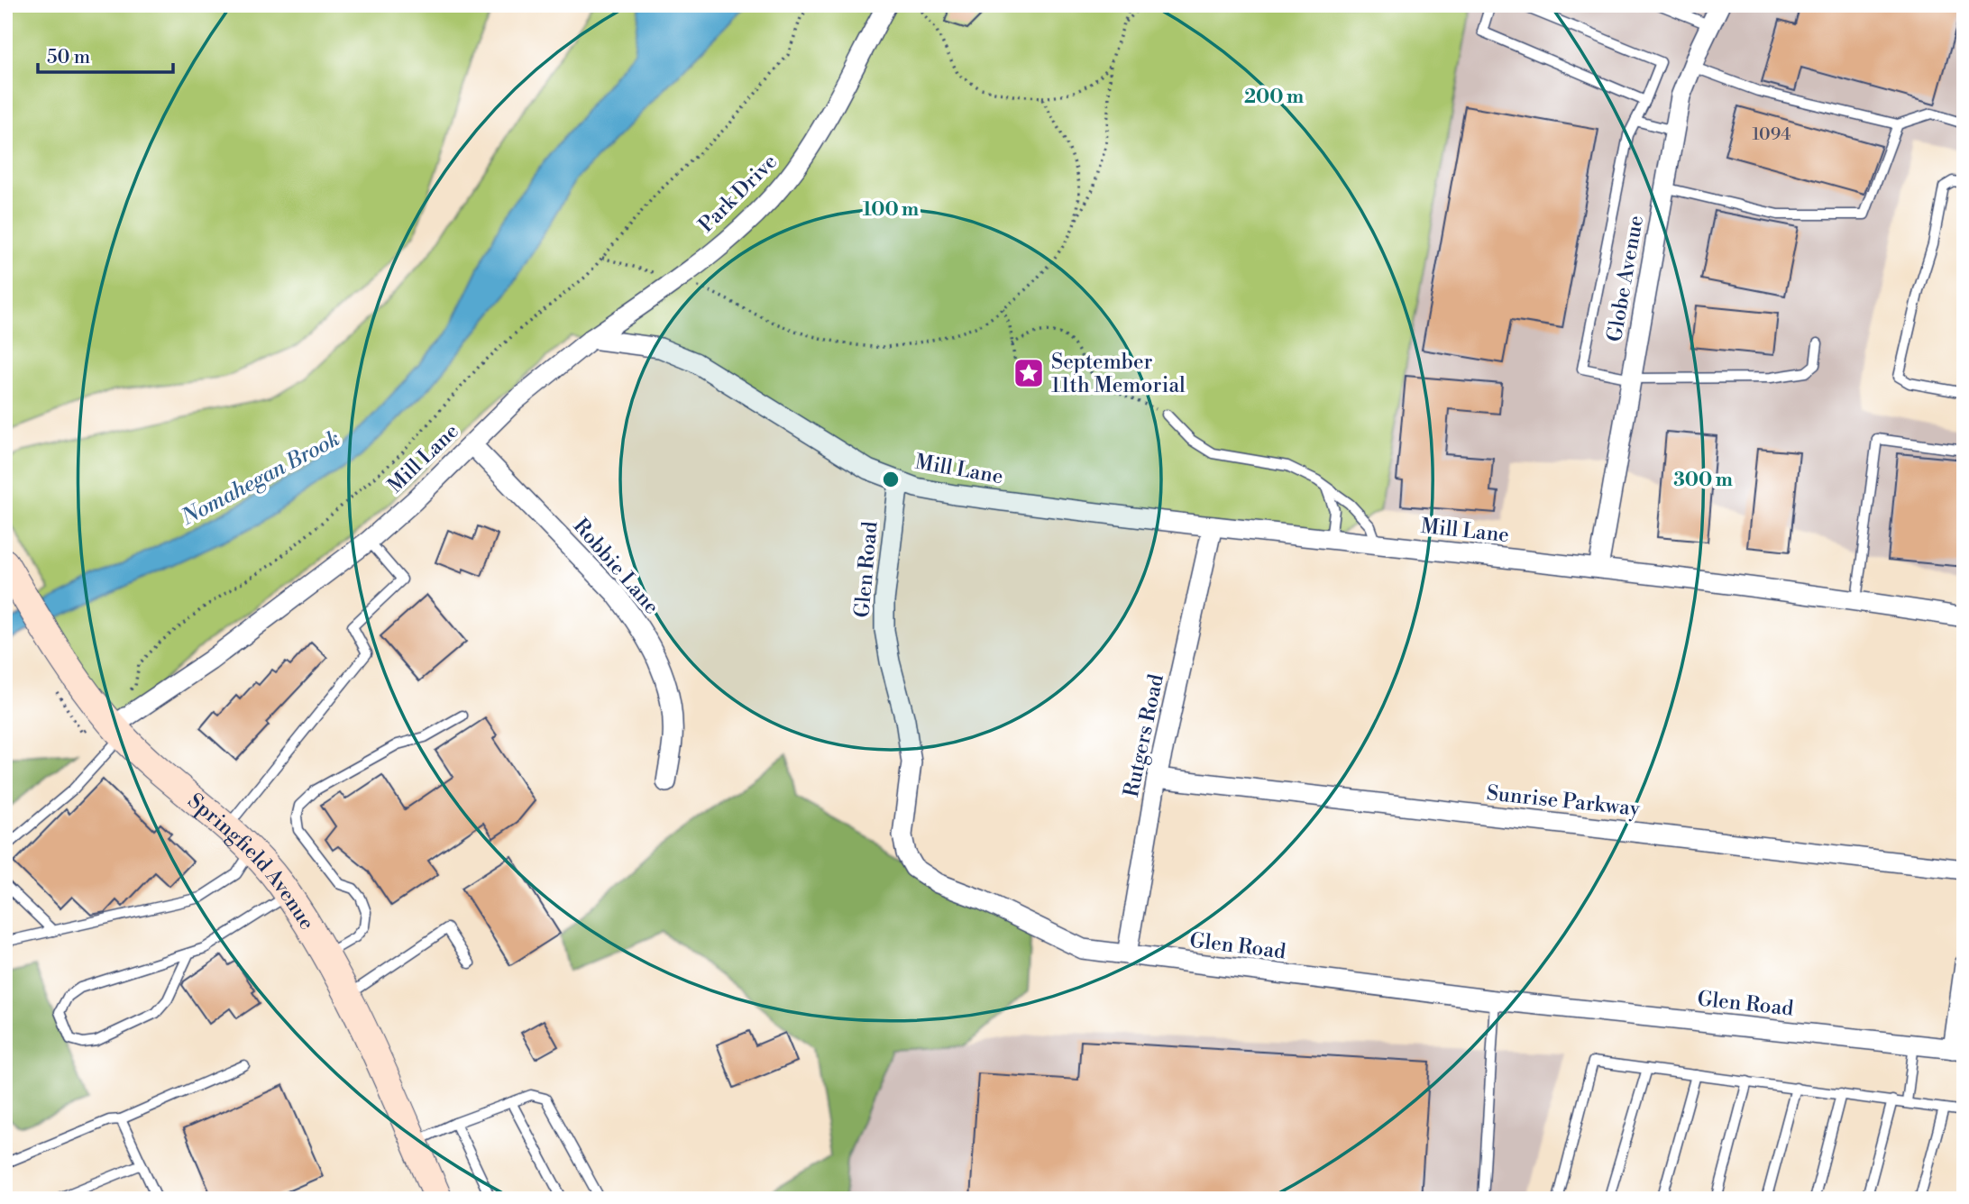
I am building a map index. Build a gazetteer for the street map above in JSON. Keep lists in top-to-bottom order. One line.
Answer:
{"streets":{"main road":["Springfield Avenue"],"street":["Park Drive","Globe Avenue","Mill Lane","Robbie Lane","Glen Road","Rutgers Road","Sunrise Parkway"]},"crossings":[["Park Drive","Mill Lane"],["Globe Avenue","Mill Lane"],["Mill Lane","Robbie Lane"],["Mill Lane","Glen Road"],["Mill Lane","Rutgers Road"],["Mill Lane","Springfield Avenue"],["Glen Road","Rutgers Road"],["Rutgers Road","Sunrise Parkway"]],"water":["Nomahegan Brook"],"places":{"place":["September 11th Memorial"]},"house_numbers":["1094"],"scale_bar":"50 m","rings":["200 m","100 m","300 m"]}
